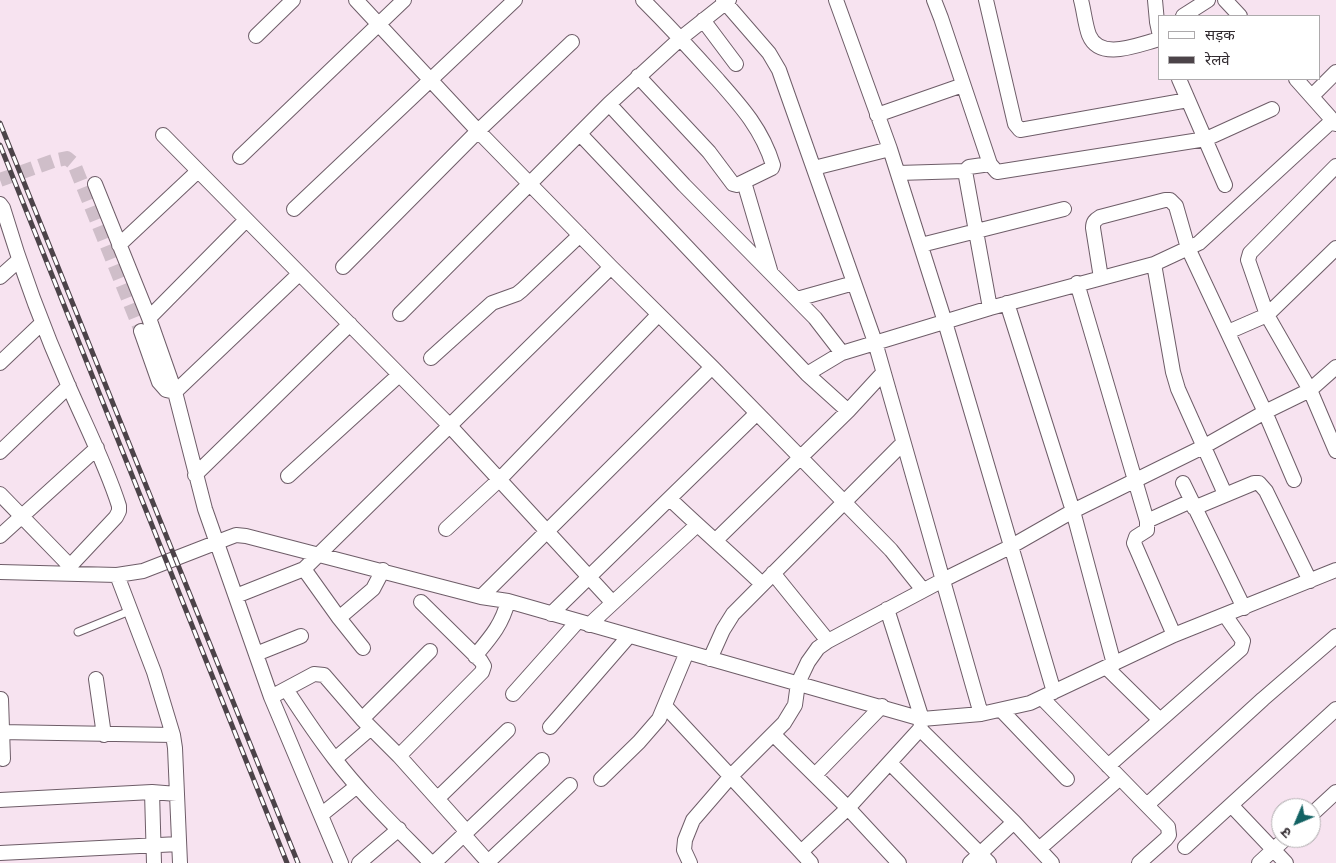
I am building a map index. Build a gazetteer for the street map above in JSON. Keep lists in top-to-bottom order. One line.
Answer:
{"legend":["सड़क","रेलवे"],"north":"bottom left"}
